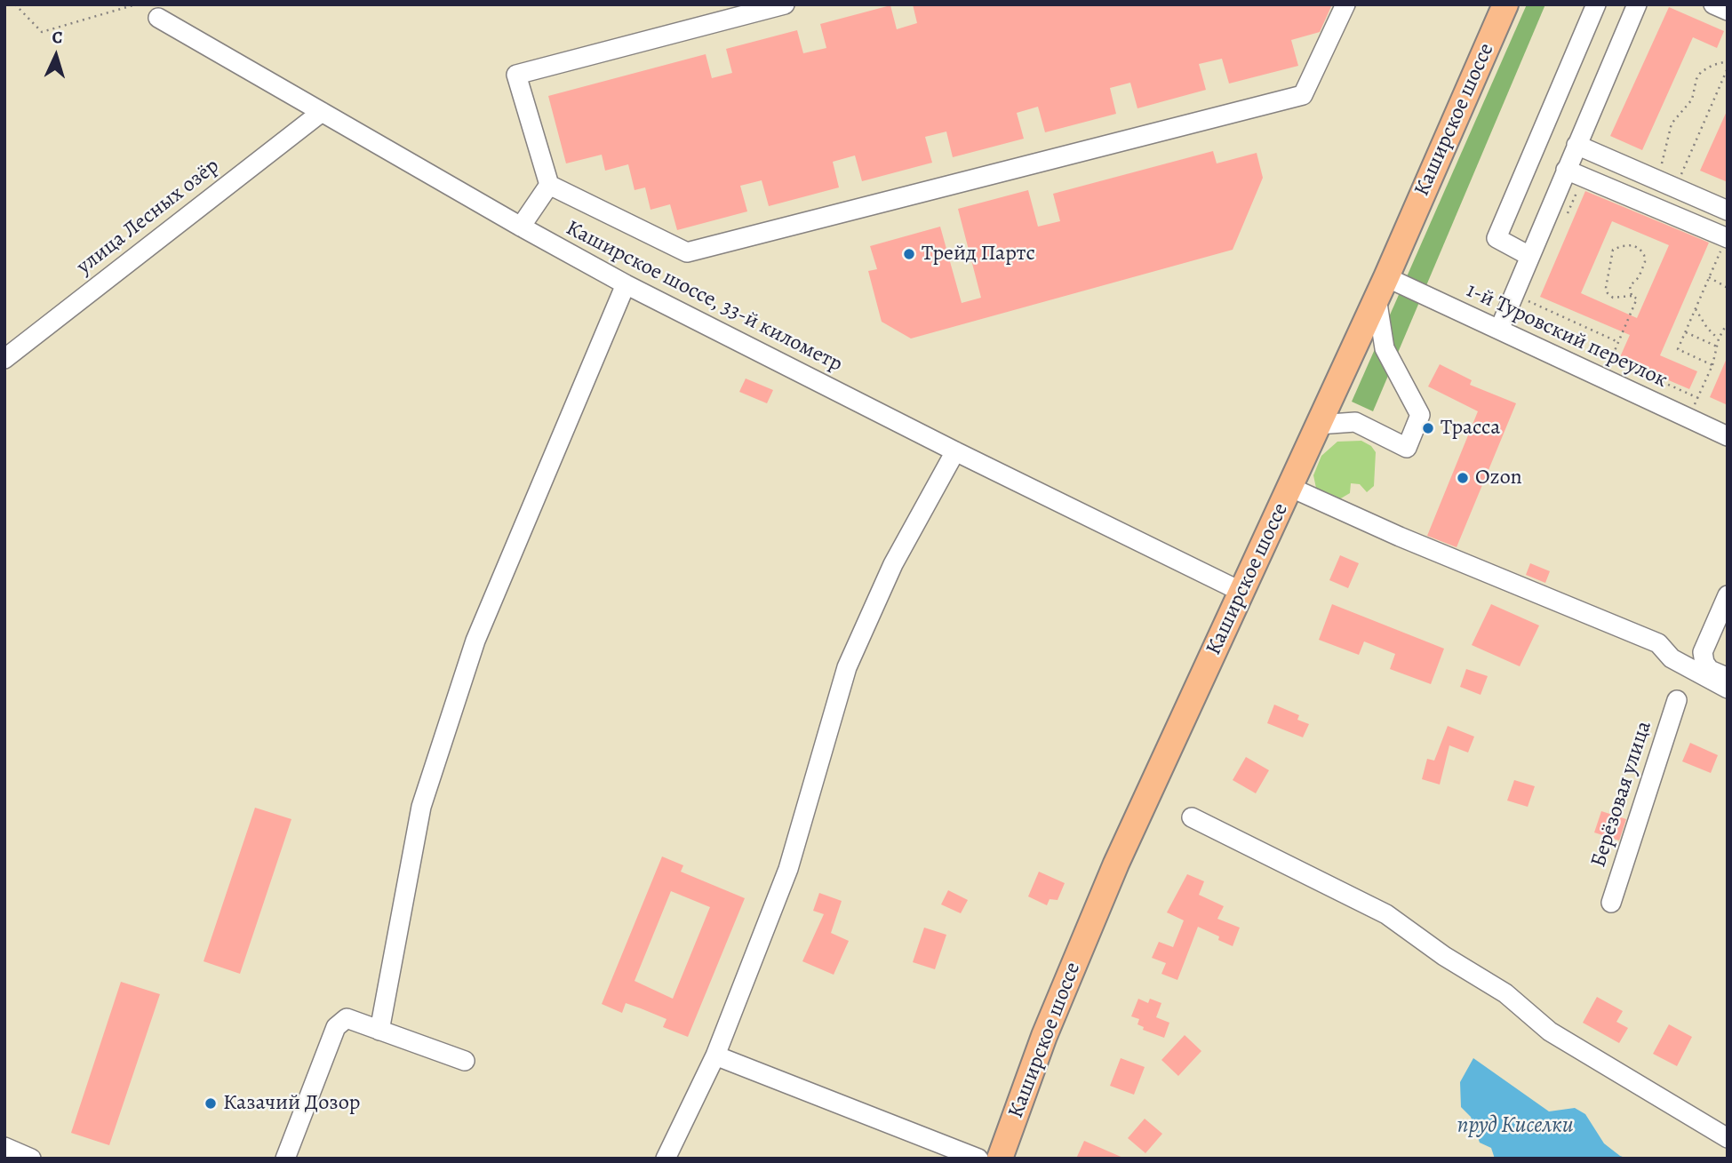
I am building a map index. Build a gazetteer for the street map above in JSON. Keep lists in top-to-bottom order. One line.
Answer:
{"streets":{"main road":["Каширское шоссе"],"street":["улица Лесных озёр","Каширское шоссе, 33-й километр","1-й Туровский переулок","Берёзовая улица"]},"crossings":[["Каширское шоссе","Каширское шоссе, 33-й километр"],["Каширское шоссе","1-й Туровский переулок"],["улица Лесных озёр","Каширское шоссе, 33-й километр"]],"water":["пруд Киселки"],"places":["Трейд Партс","Трасса","Ozon","Казачий Дозор"],"north":"top"}
